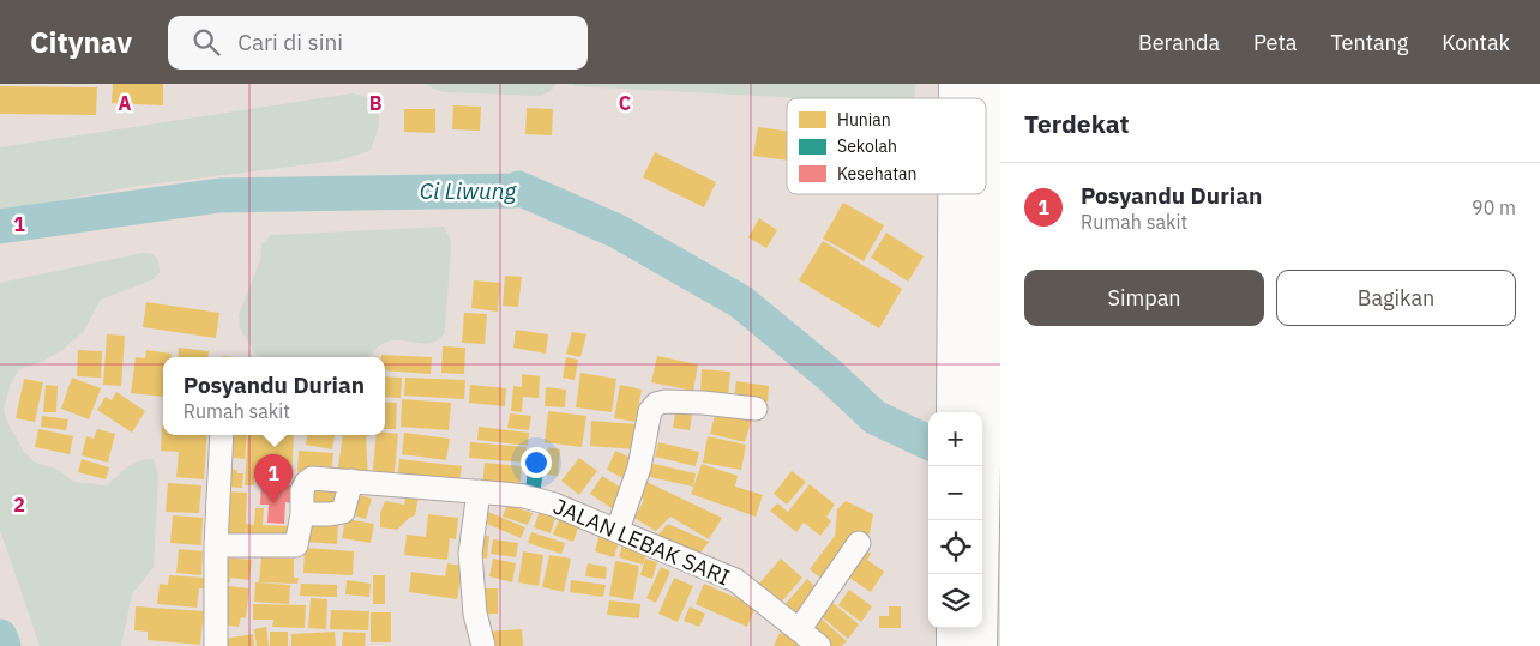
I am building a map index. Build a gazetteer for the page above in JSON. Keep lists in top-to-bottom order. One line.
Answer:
{"streets":{"street":["JALAN LEBAK SARI"]},"water":["Ci Liwung"],"legend":["Hunian","Sekolah","Kesehatan"],"page":{"header":"Citynav","search":"Cari di sini","nav":["Beranda","Peta","Tentang","Kontak"],"heading":"Terdekat","list":[{"mark":"1","name":"Posyandu Durian","note":"Rumah sakit","value":"90 m"}],"buttons":["Simpan","Bagikan"],"popup":["Posyandu Durian","Rumah sakit"],"map_buttons":["+","−"],"pins":"1"},"grid":{"columns":["A","B","C"],"rows":["1","2"]}}
